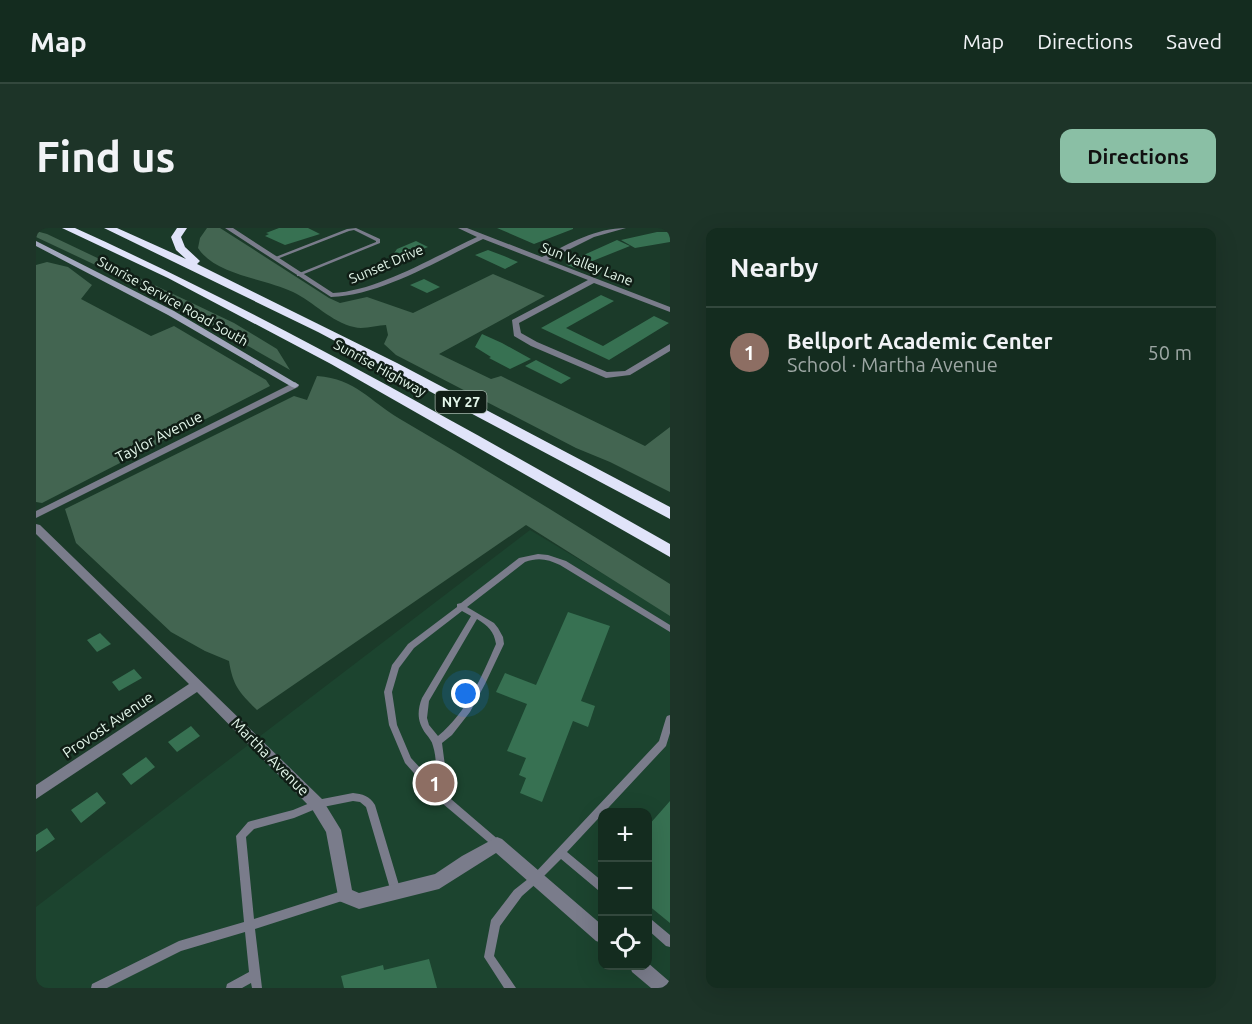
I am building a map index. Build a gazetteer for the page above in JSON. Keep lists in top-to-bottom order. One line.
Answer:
{"streets":{"highway":["Sunrise Highway","NY 27"],"street":["Sunset Drive","Sun Valley Lane","Sunrise Service Road South","Taylor Avenue","Provost Avenue","Martha Avenue"]},"crossings":[["Sunset Drive","Sun Valley Lane"],["Sunrise Service Road South","Taylor Avenue"],["Provost Avenue","Martha Avenue"]],"page":{"header":"Map","nav":["Map","Directions","Saved"],"buttons":"Directions","title":"Find us","heading":"Nearby","list":[{"mark":"1","name":"Bellport Academic Center","note":"School · Martha Avenue","value":"50 m"}],"pins":"1","map_buttons":["+","−"]}}
